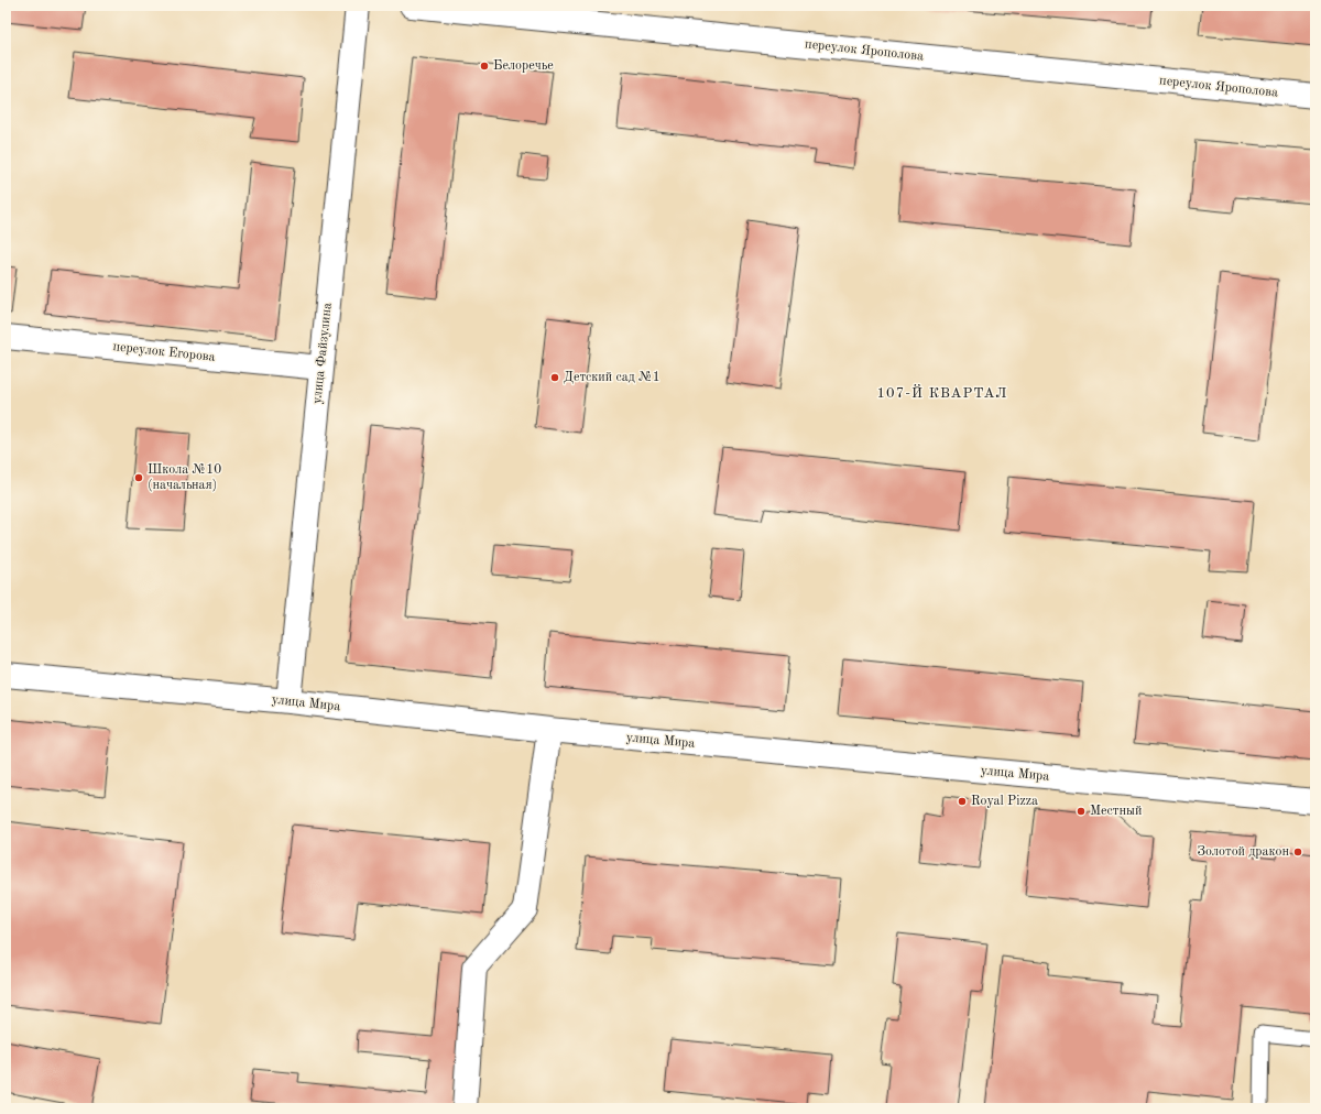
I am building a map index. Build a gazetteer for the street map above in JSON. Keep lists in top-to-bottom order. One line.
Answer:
{"streets":{"street":["переулок Ярополова","переулок Егорова","улица Файзулина","улица Мира"]},"crossings":[["переулок Егорова","улица Файзулина"],["улица Файзулина","улица Мира"]],"districts":["107-Й КВАРТАЛ"],"places":["Белоречье","Детский сад №1","Школа №10 (начальная)","Royal Pizza","Местный","Золотой дракон"]}
